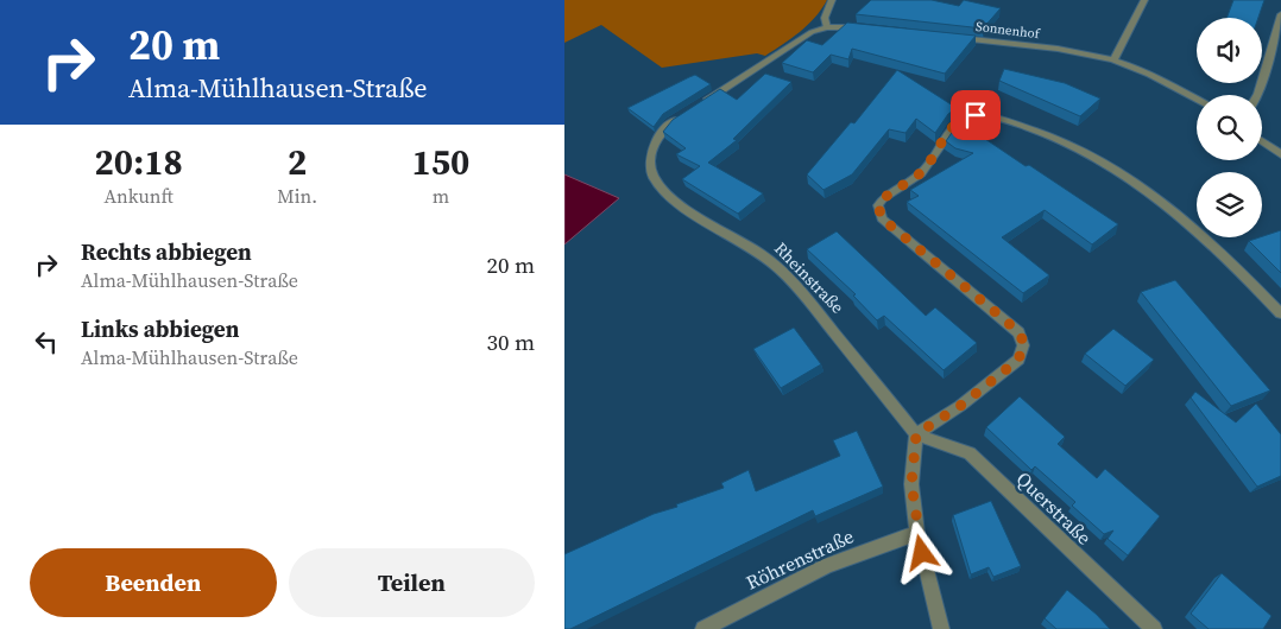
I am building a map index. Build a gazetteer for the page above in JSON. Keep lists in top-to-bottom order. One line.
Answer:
{"streets":{"street":["Sonnenhof","Rheinstraße","Querstraße","Röhrenstraße"]},"crossings":[["Rheinstraße","Querstraße"]],"page":{"turn":["20 m","Alma-Mühlhausen-Straße"],"eta":["20:18","Ankunft","2","Min.","150","m"],"list":[{"name":"Rechts abbiegen","note":"Alma-Mühlhausen-Straße","value":"20 m"},{"name":"Links abbiegen","note":"Alma-Mühlhausen-Straße","value":"30 m"}],"buttons":["Beenden","Teilen"]}}
